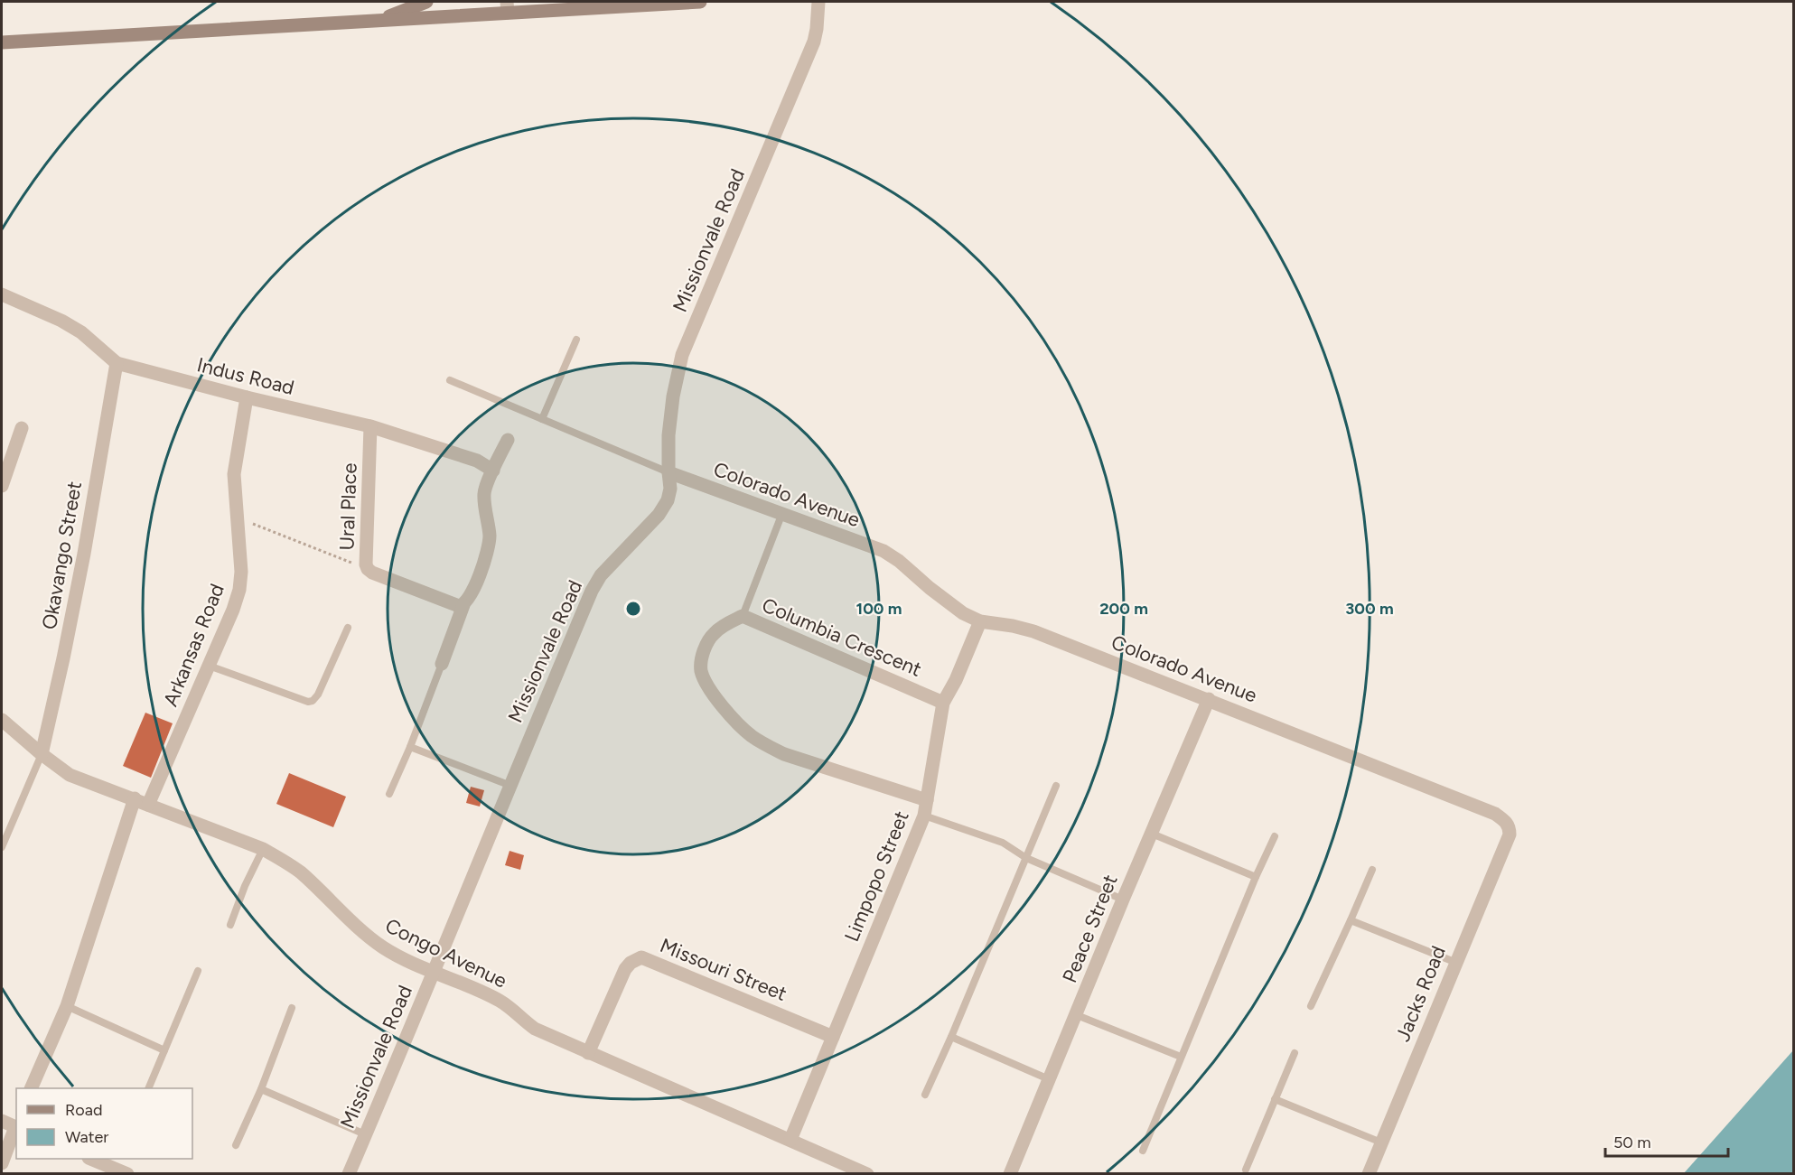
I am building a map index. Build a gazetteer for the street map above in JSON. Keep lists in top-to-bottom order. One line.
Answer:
{"streets":{"street":["Missionvale Road","Indus Road","Colorado Avenue","Ural Place","Okavango Street","Columbia Crescent","Arkansas Road","Limpopo Street","Peace Street","Congo Avenue","Missouri Street","Jacks Road"]},"crossings":[["Missionvale Road","Colorado Avenue"],["Missionvale Road","Congo Avenue"],["Indus Road","Ural Place"],["Indus Road","Okavango Street"],["Indus Road","Arkansas Road"],["Colorado Avenue","Limpopo Street"],["Colorado Avenue","Peace Street"],["Colorado Avenue","Jacks Road"],["Okavango Street","Congo Avenue"],["Columbia Crescent","Limpopo Street"],["Arkansas Road","Congo Avenue"],["Limpopo Street","Congo Avenue"],["Limpopo Street","Missouri Street"],["Congo Avenue","Missouri Street"]],"legend":["Road","Water"],"scale_bar":"50 m","rings":["100 m","200 m","300 m"]}
